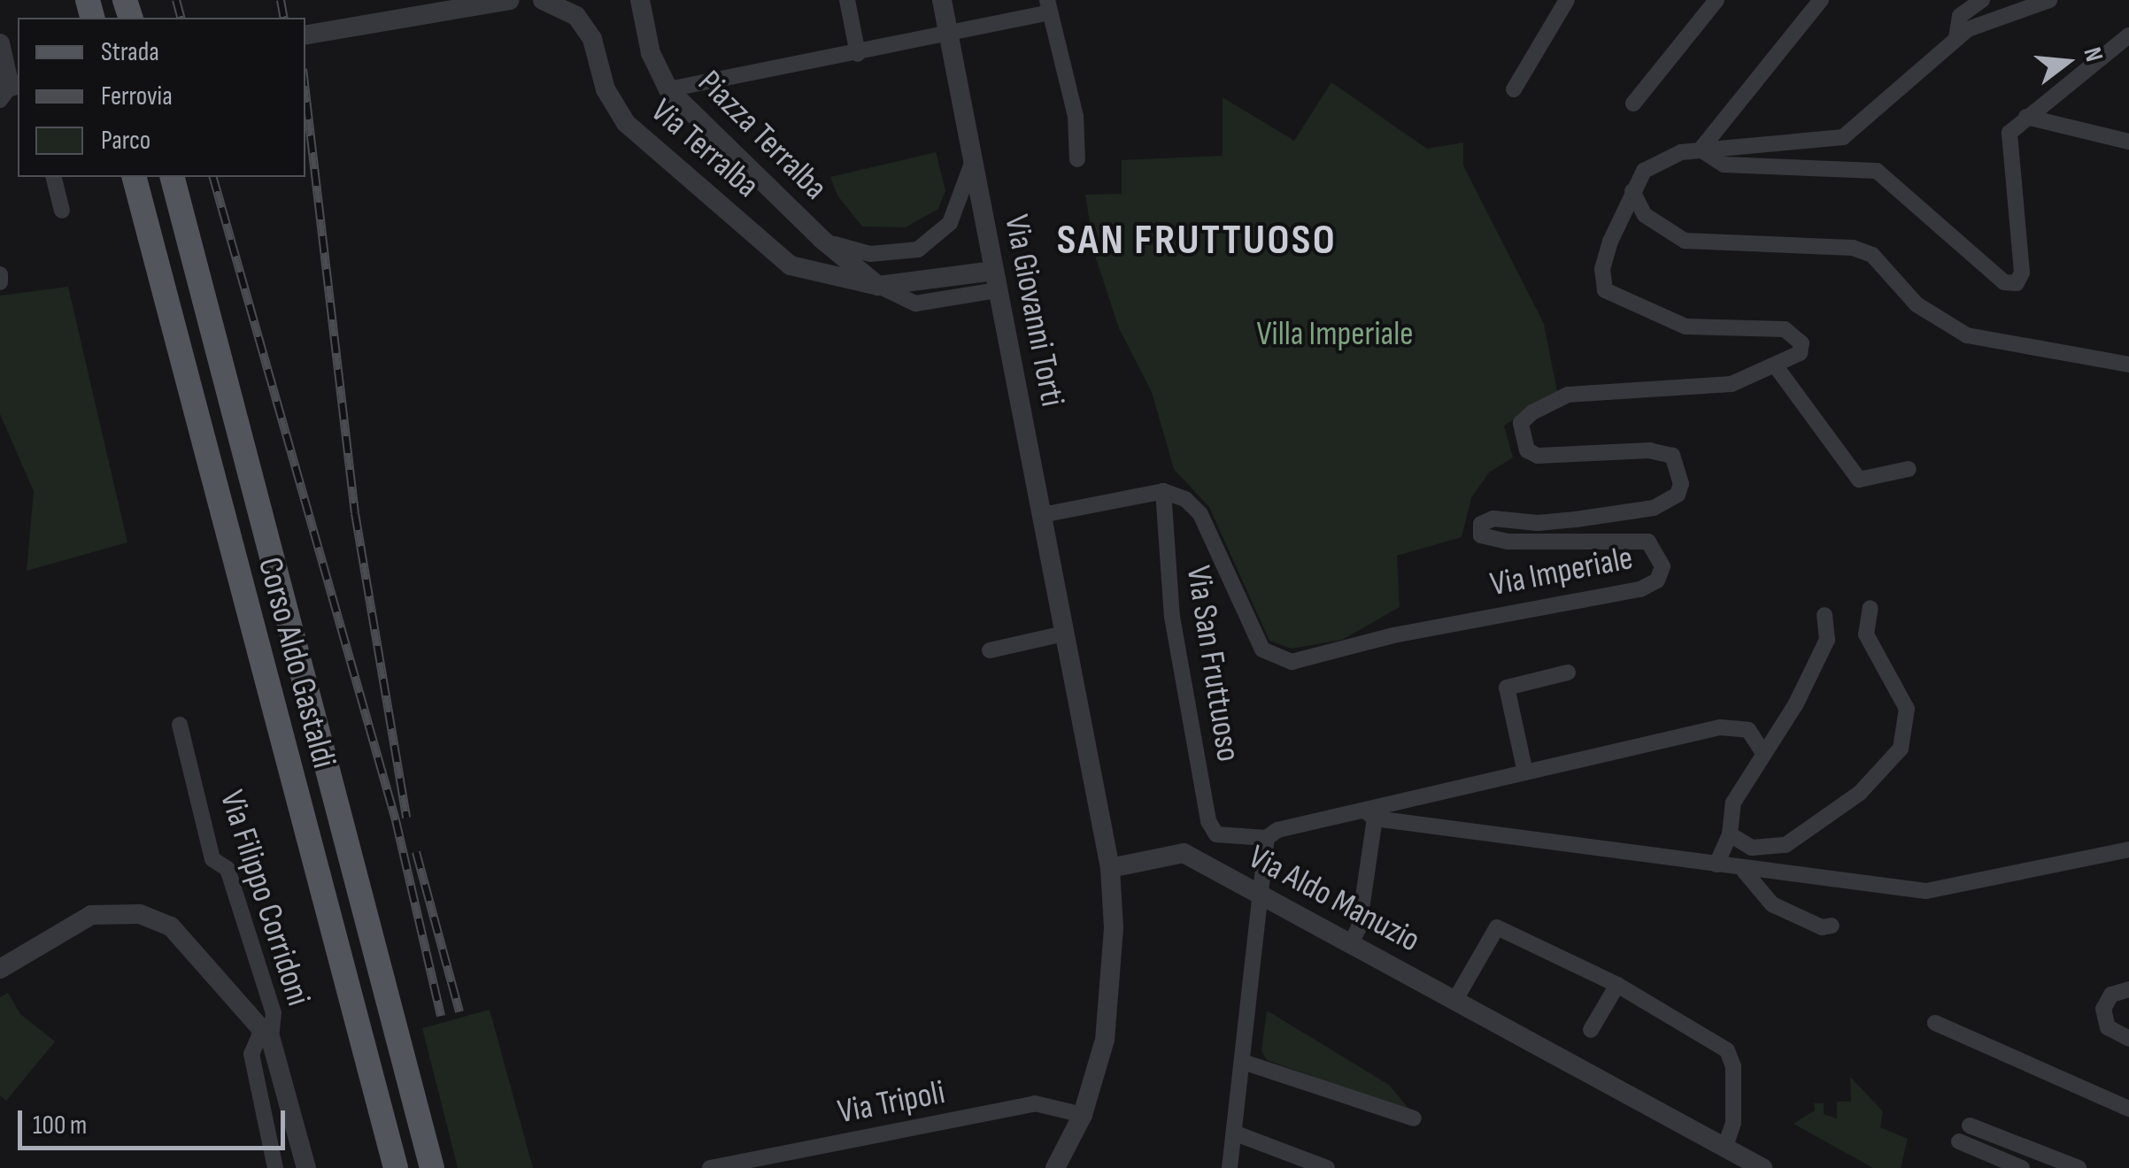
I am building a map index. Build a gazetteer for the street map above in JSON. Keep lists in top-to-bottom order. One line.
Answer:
{"streets":{"main road":["Corso Aldo Gastaldi"],"street":["Piazza Terralba","Via Terralba","Via Giovanni Torti","Via Imperiale","Via San Fruttuoso","Via Filippo Corridoni","Via Aldo Manuzio","Via Tripoli"]},"crossings":[["Piazza Terralba","Via Terralba"],["Piazza Terralba","Via Giovanni Torti"],["Via Giovanni Torti","Via Aldo Manuzio"],["Via Giovanni Torti","Via Tripoli"],["Via Imperiale","Via San Fruttuoso"]],"districts":["SAN FRUTTUOSO"],"parks":["Villa Imperiale"],"legend":["Strada","Ferrovia","Parco"],"scale_bar":"100 m","north":"right"}
